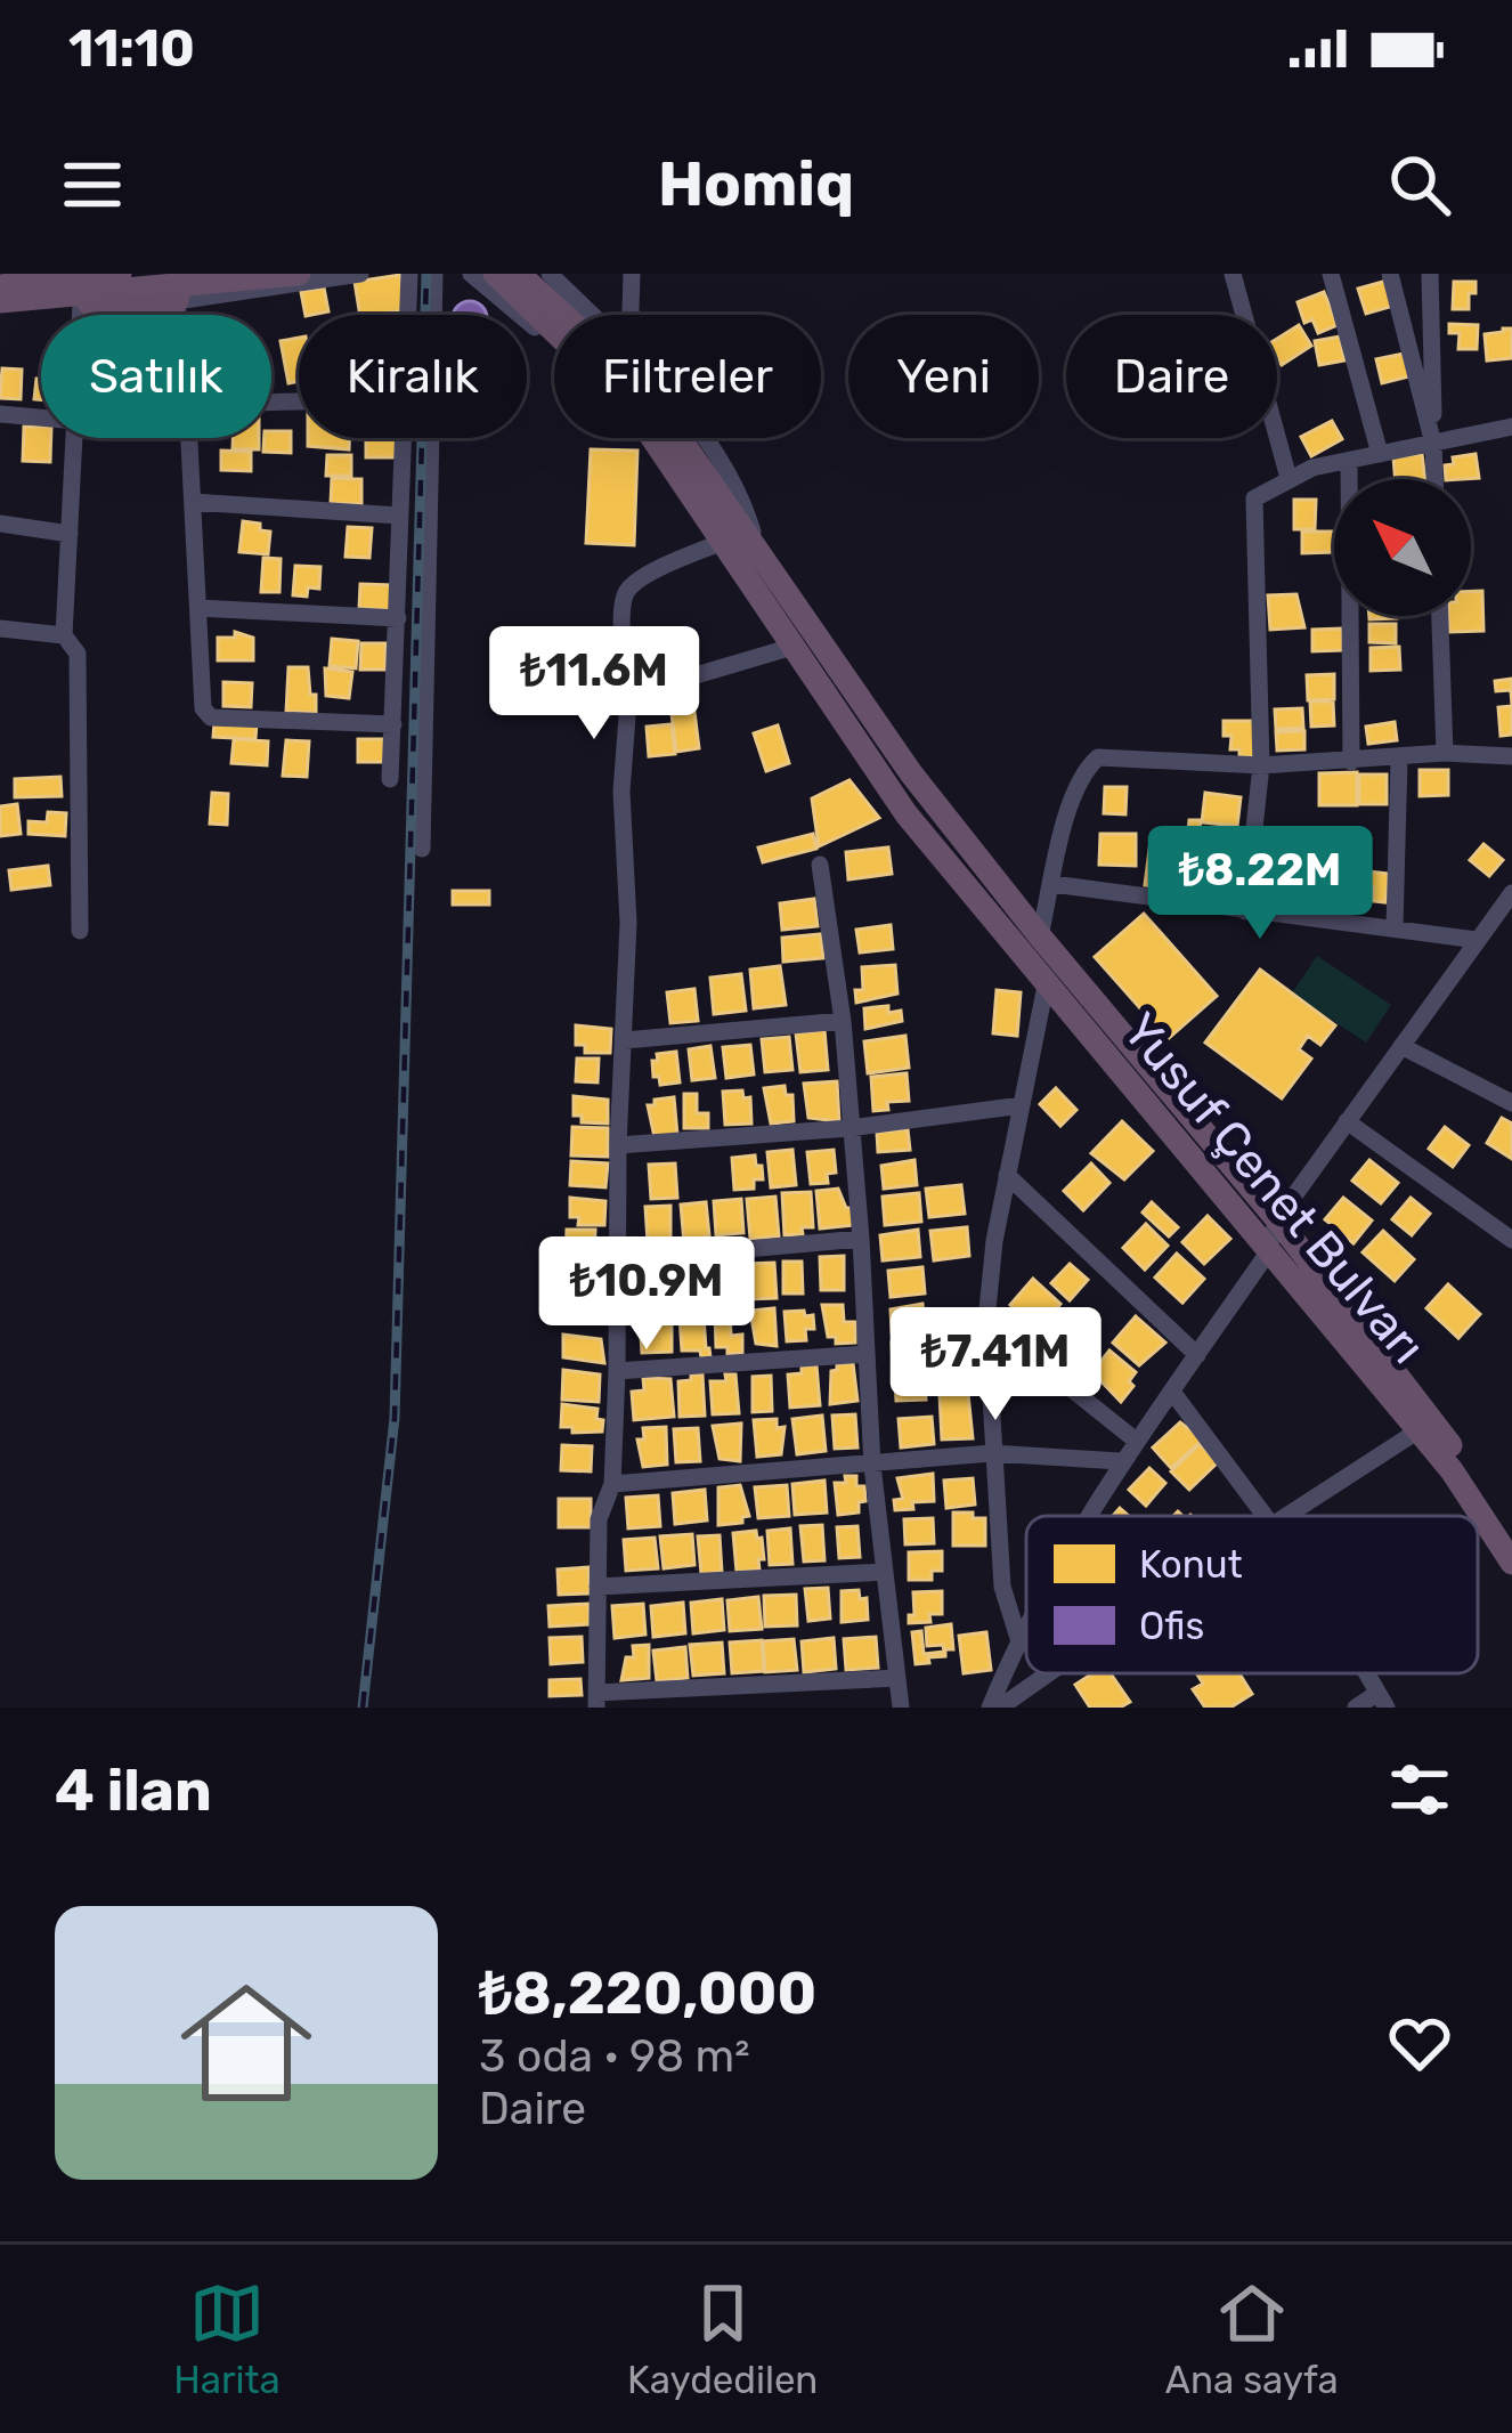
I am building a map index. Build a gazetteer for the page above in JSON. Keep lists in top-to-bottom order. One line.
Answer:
{"streets":{"highway":["Yusuf Çenet Bulvarı"]},"legend":["Konut","Ofis"],"north":"top left","page":{"status":"11:10","header":"Homiq","chip":["Satılık","Kiralık","Filtreler","Yeni","Daire"],"price":["₺11.6M","₺8.22M","₺10.9M","₺7.41M"],"heading":"4 ilan","list":[{"name":"₺8,220,000","note":"3 oda · 98 m² · Daire"}],"tabs":["Harita","Kaydedilen","Ana sayfa"]}}
